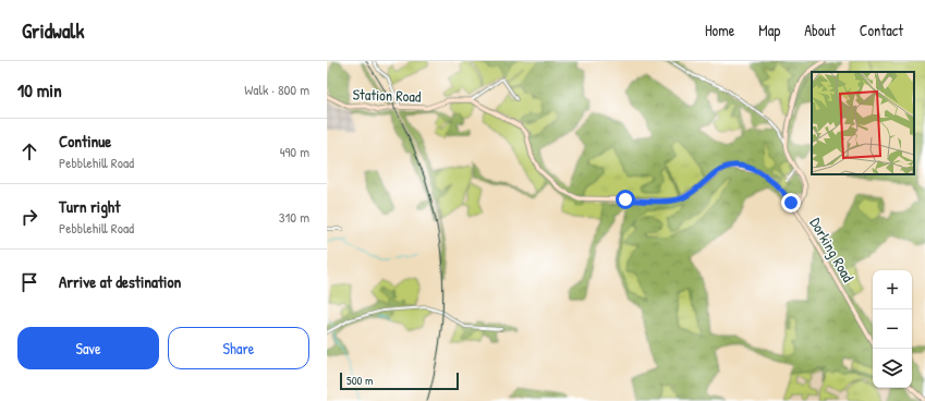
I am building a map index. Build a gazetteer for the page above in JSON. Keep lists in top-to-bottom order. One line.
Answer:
{"streets":{"main road":["Station Road","Dorking Road"]},"crossings":[["Station Road","Dorking Road"]],"scale_bar":"500 m","page":{"header":"Gridwalk","nav":["Home","Map","About","Contact"],"heading":["10 min","Walk · 800 m"],"list":[["Continue","Pebblehill Road","490 m"],["Turn right","Pebblehill Road","310 m"],"Arrive at destination"],"map_buttons":["+","−"],"buttons":["Save","Share"],"scale":"500 m"}}
